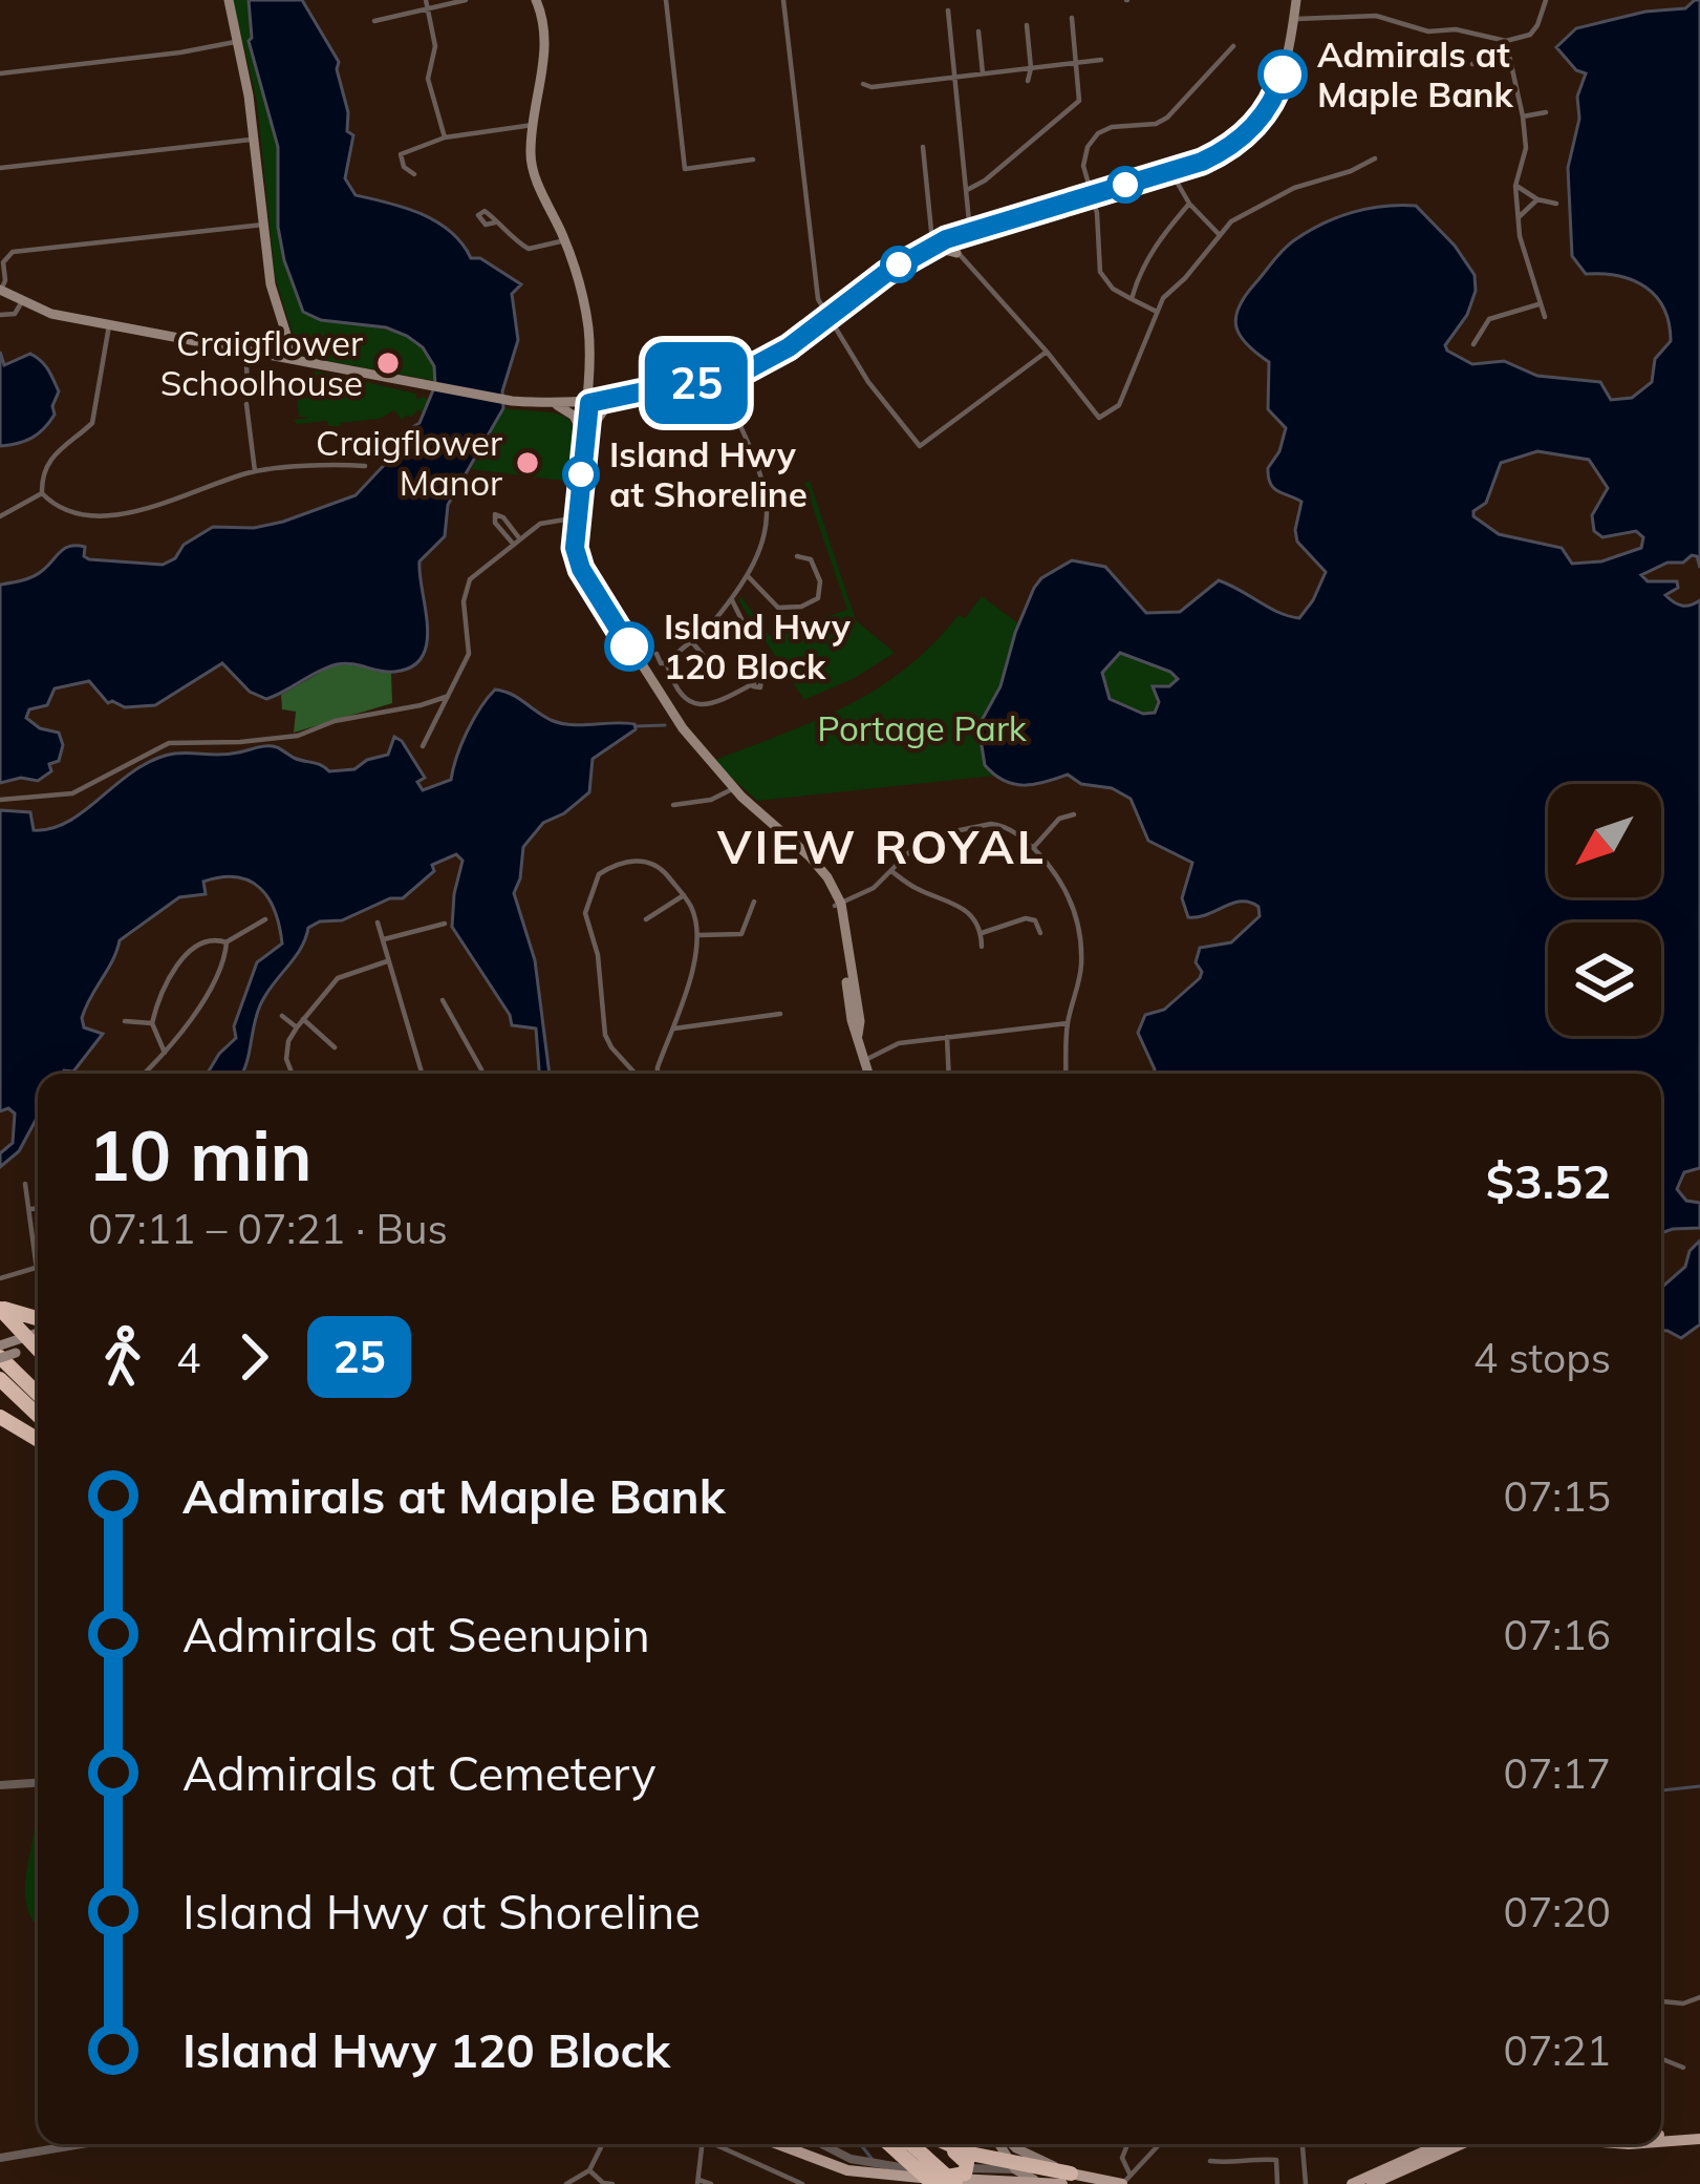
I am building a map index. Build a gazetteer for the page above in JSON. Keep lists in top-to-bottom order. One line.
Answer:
{"districts":["VIEW ROYAL"],"parks":["Portage Park"],"places":["Admirals at Maple Bank","Craigflower Schoolhouse","Craigflower Manor","Island Hwy at Shoreline","Island Hwy 120 Block"],"lines":["bus line 25"],"north":"bottom left","page":{"on_map":"25","heading":["10 min","07:11 – 07:21 · Bus","$3.52"],"legs":["4","25","4 stops"],"list":[{"name":"Admirals at Maple Bank","value":"07:15"},{"name":"Admirals at Seenupin","value":"07:16"},{"name":"Admirals at Cemetery","value":"07:17"},{"name":"Island Hwy at Shoreline","value":"07:20"},{"name":"Island Hwy 120 Block","value":"07:21"}]}}
